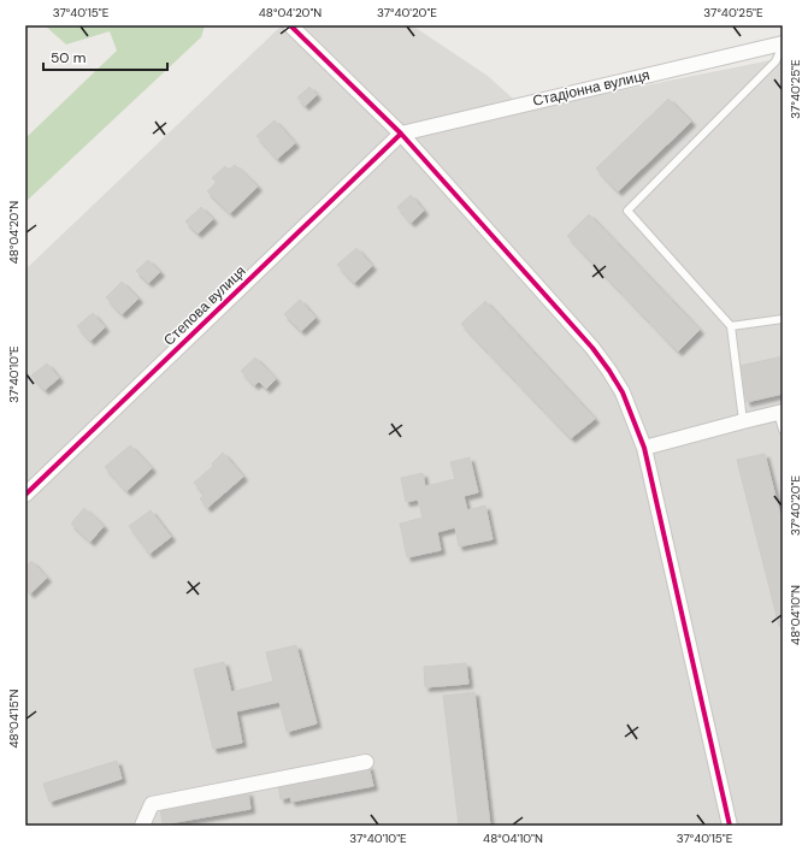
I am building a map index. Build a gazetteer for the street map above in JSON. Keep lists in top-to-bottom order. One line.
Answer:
{"streets":{"street":["Стадіонна вулиця","Степова вулиця"]},"crossings":[["Стадіонна вулиця","Степова вулиця"]],"scale_bar":"50 m","coordinates":["37°40'15\"E","48°04'20\"N","37°40'20\"E","37°40'25\"E","37°40'10\"E","48°04'10\"N","48°04'15\"N"]}
